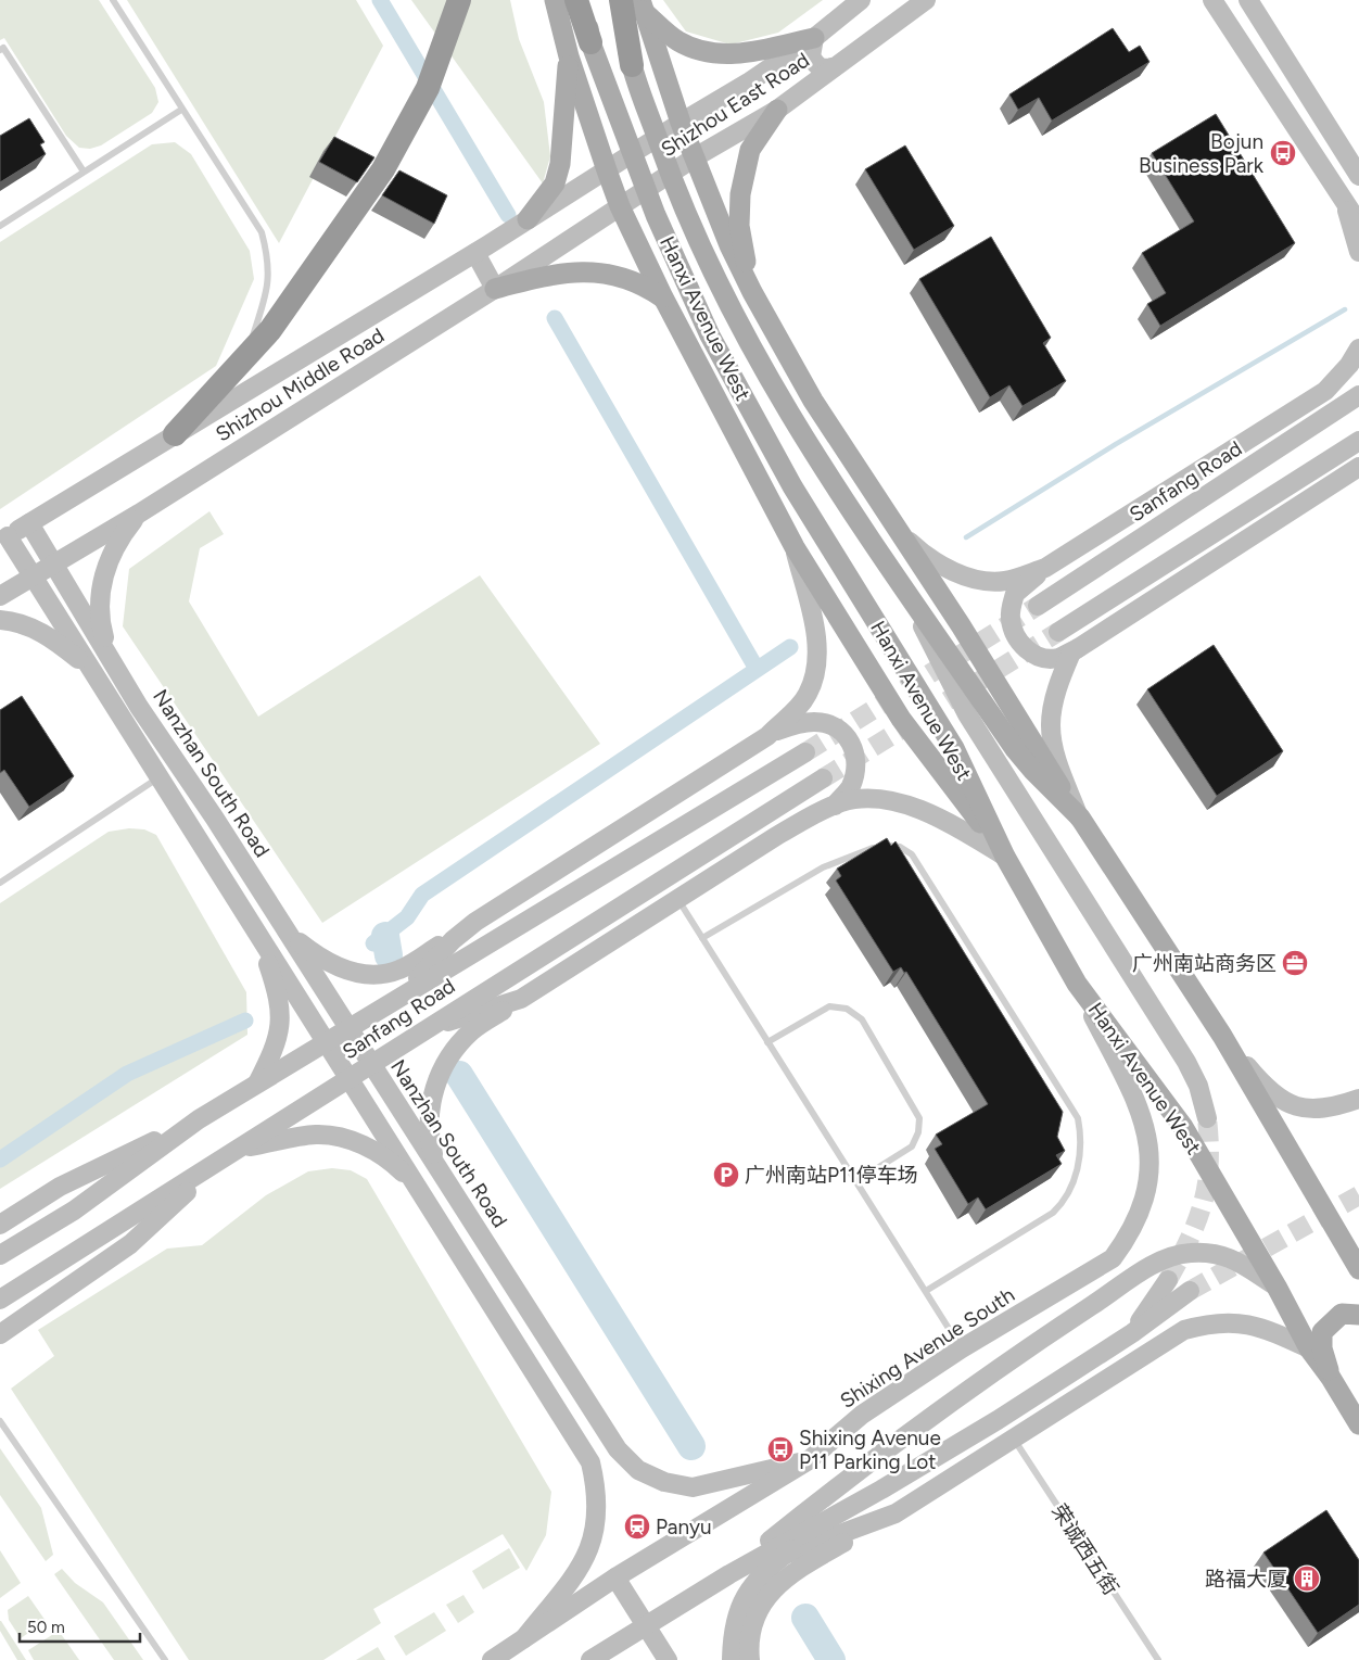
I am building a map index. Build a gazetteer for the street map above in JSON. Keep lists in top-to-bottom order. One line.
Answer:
{"streets":{"main road":["Shizhou East Road","Hanxi Avenue West","Shizhou Middle Road","Sanfang Road","Nanzhan South Road","Shixing Avenue South"],"lane":["荣诚西五街"]},"crossings":[["Shizhou East Road","Shizhou Middle Road"],["Hanxi Avenue West","Shixing Avenue South"],["Shizhou Middle Road","Nanzhan South Road"],["Sanfang Road","Nanzhan South Road"],["Nanzhan South Road","Shixing Avenue South"]],"places":{"bus stop":["Bojun Business Park","Shixing Avenue P11 Parking Lot"],"office":["广州南站商务区"],"parking":["广州南站P11停车场"],"station":["Panyu"],"building":["路福大厦"]},"scale_bar":"50 m"}
